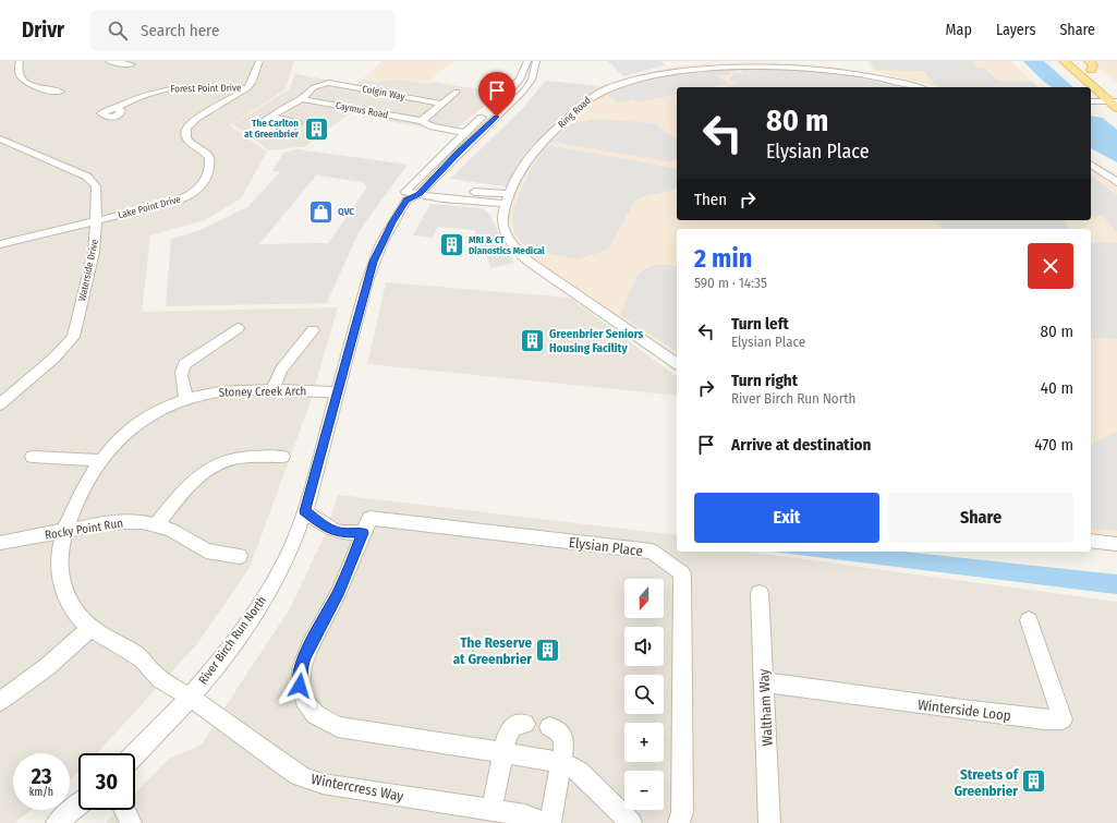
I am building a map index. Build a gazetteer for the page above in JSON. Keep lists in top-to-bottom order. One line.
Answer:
{"streets":{"street":["Forest Point Drive","Colgin Way","Caymus Road","Ring Road","Lake Point Drive","Waterside Drive","Stoney Creek Arch","Rocky Point Run","Elysian Place","River Birch Run North","Waltham Way","Winterside Loop","Wintercress Way"]},"crossings":[["Forest Point Drive","Lake Point Drive"],["Colgin Way","Caymus Road"],["Caymus Road","River Birch Run North"],["Lake Point Drive","Waterside Drive"],["Stoney Creek Arch","Rocky Point Run"],["Stoney Creek Arch","River Birch Run North"],["Stoney Creek Arch","Wintercress Way"],["River Birch Run North","Wintercress Way"],["Waltham Way","Winterside Loop"]],"places":{"building":["The Carlton at Greenbrier","MRI & CT Dianostics Medical","Greenbrier Seniors Housing Facility","The Reserve at Greenbrier","Streets of Greenbrier"],"shop":["QVC"]},"north":"bottom","page":{"header":"Drivr","search":"Search here","nav":["Map","Layers","Share"],"turn":["80 m","Elysian Place"],"then":"Then","heading":["2 min","590 m · 14:35"],"list":[{"name":"Turn left","note":"Elysian Place","value":"80 m"},{"name":"Turn right","note":"River Birch Run North","value":"40 m"},{"name":"Arrive at destination","value":"470 m"}],"buttons":["Exit","Share"],"map_buttons":["+","−"],"speed":"23 km/h","limit":"30"}}
